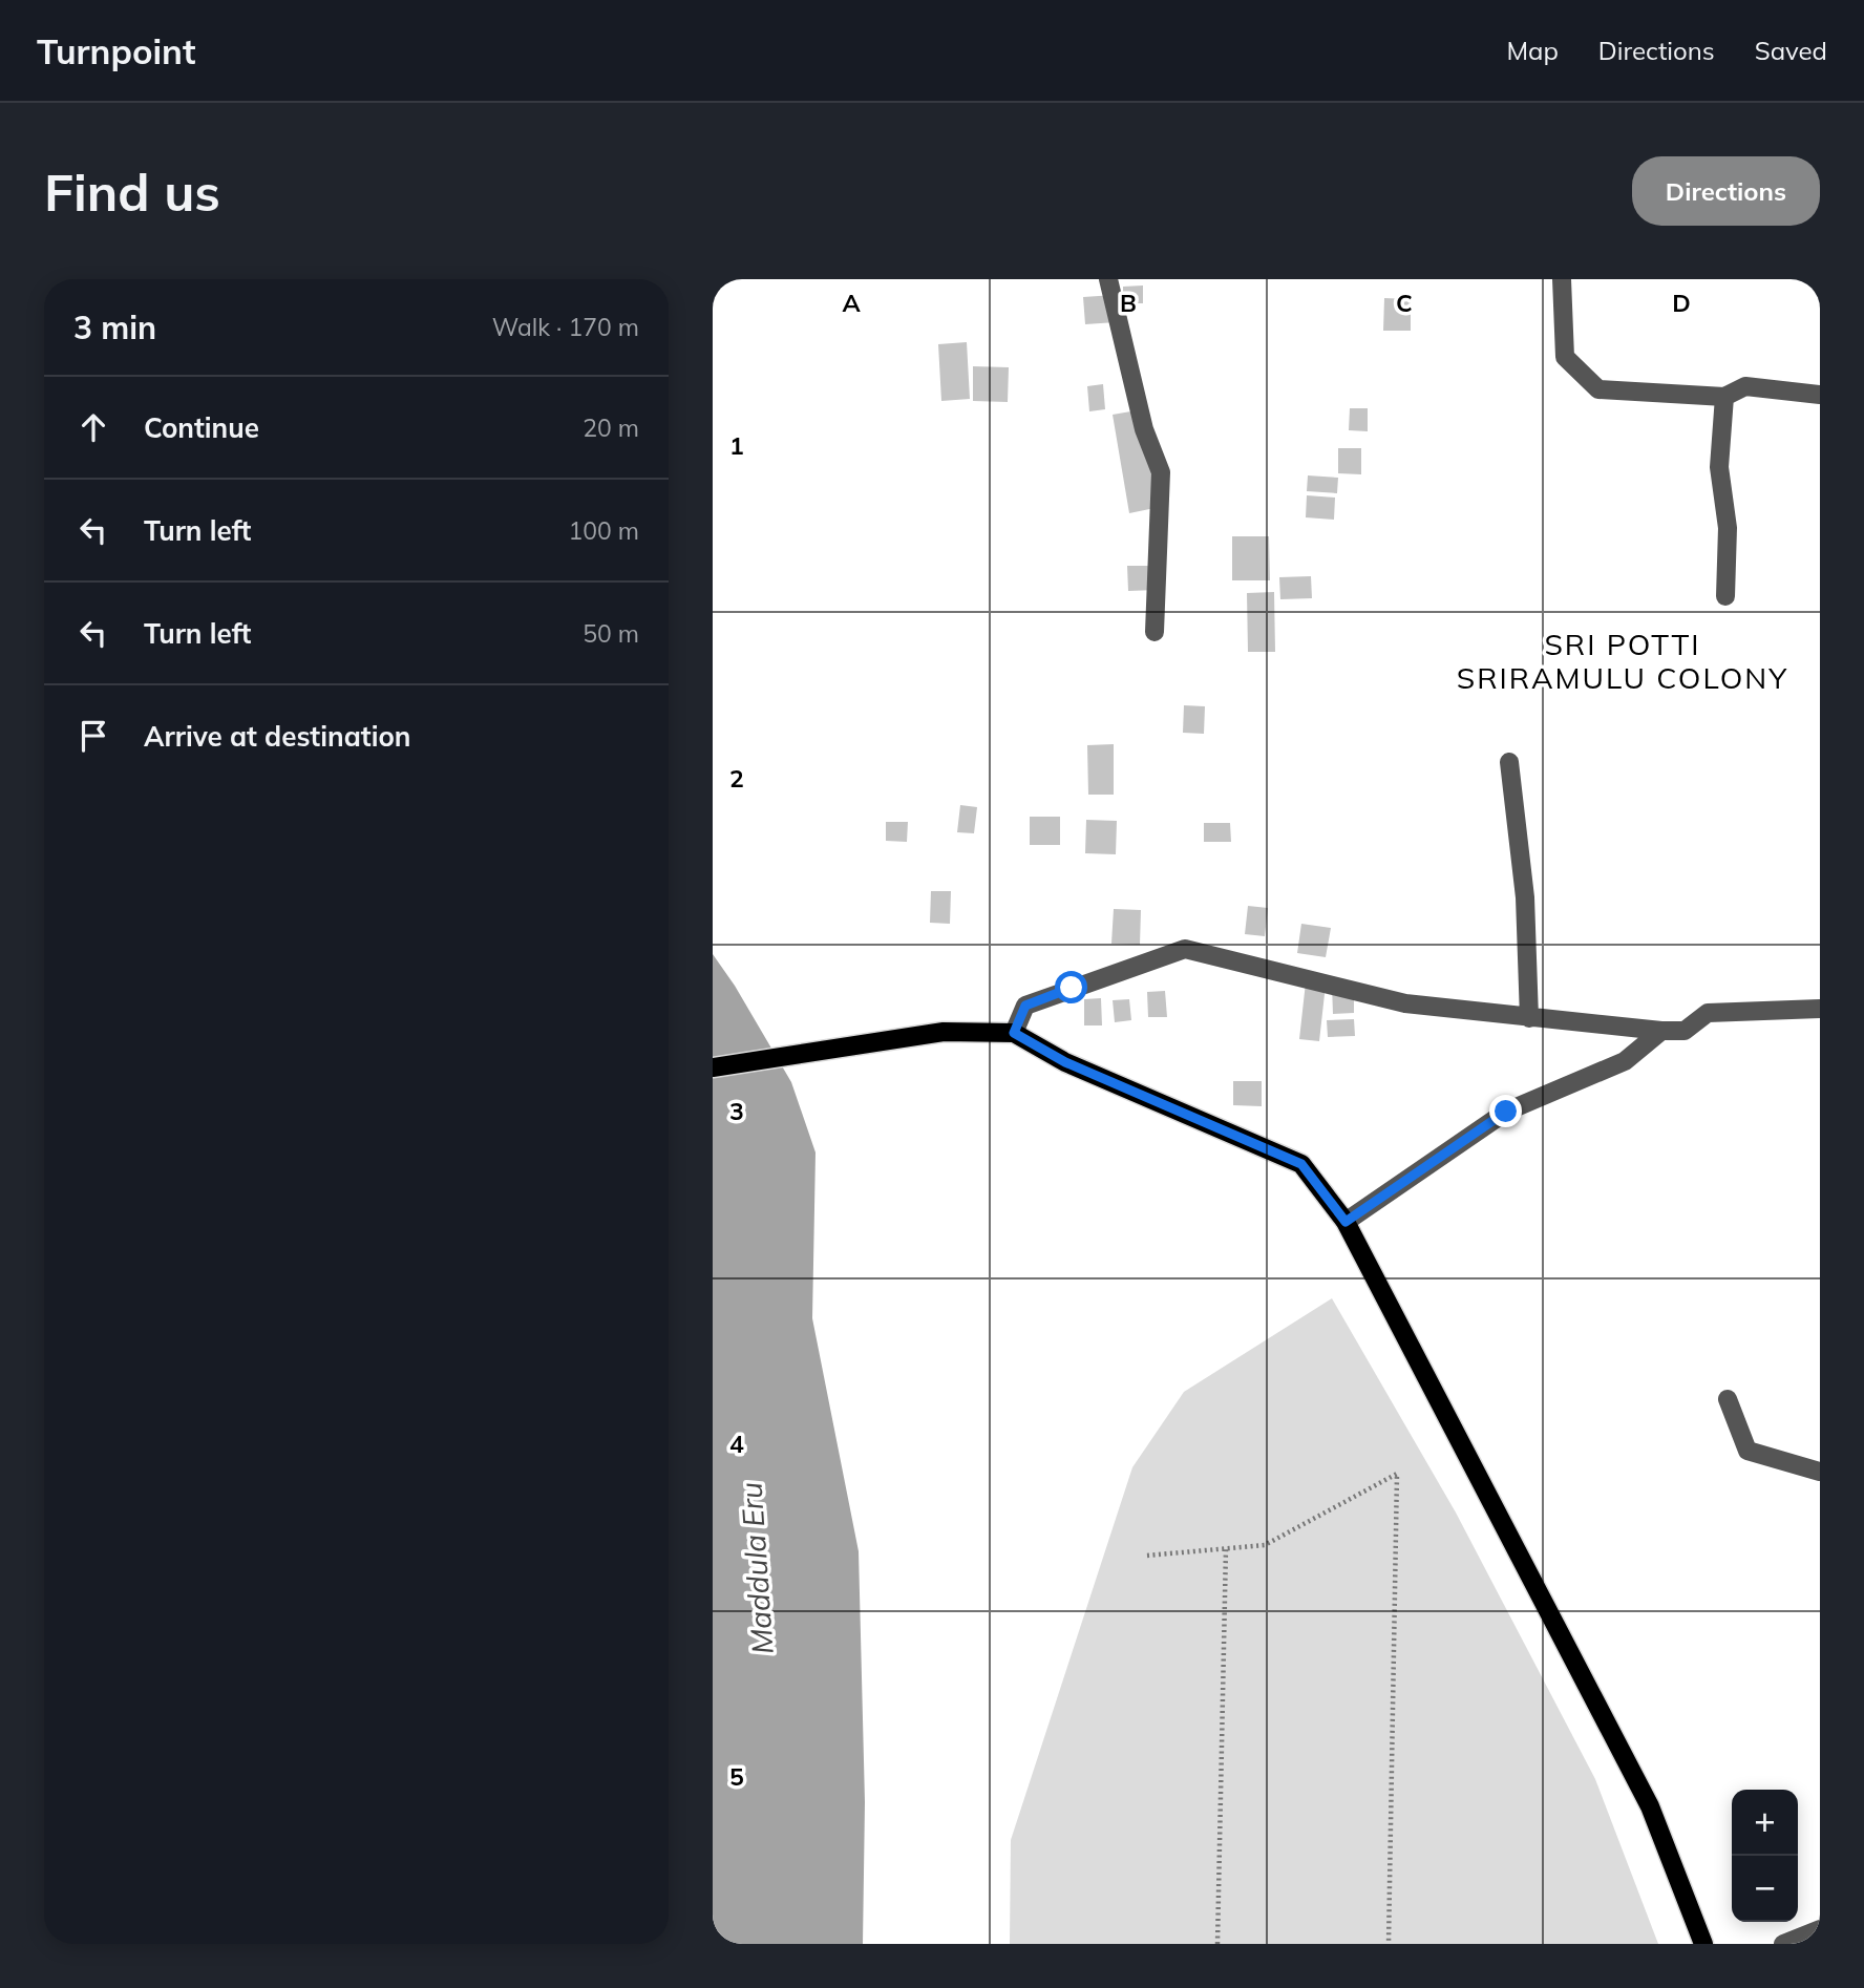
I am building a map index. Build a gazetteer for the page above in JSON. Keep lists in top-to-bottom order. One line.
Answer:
{"districts":["SRI POTTI SRIRAMULU COLONY"],"water":["Maddula Eru"],"page":{"header":"Turnpoint","nav":["Map","Directions","Saved"],"buttons":"Directions","title":"Find us","heading":["3 min","Walk · 170 m"],"list":[["Continue","20 m"],["Turn left","100 m"],["Turn left","50 m"],"Arrive at destination"],"map_buttons":["+","−"]},"grid":{"columns":["A","B","C","D"],"rows":["1","2","3","4","5"]}}
